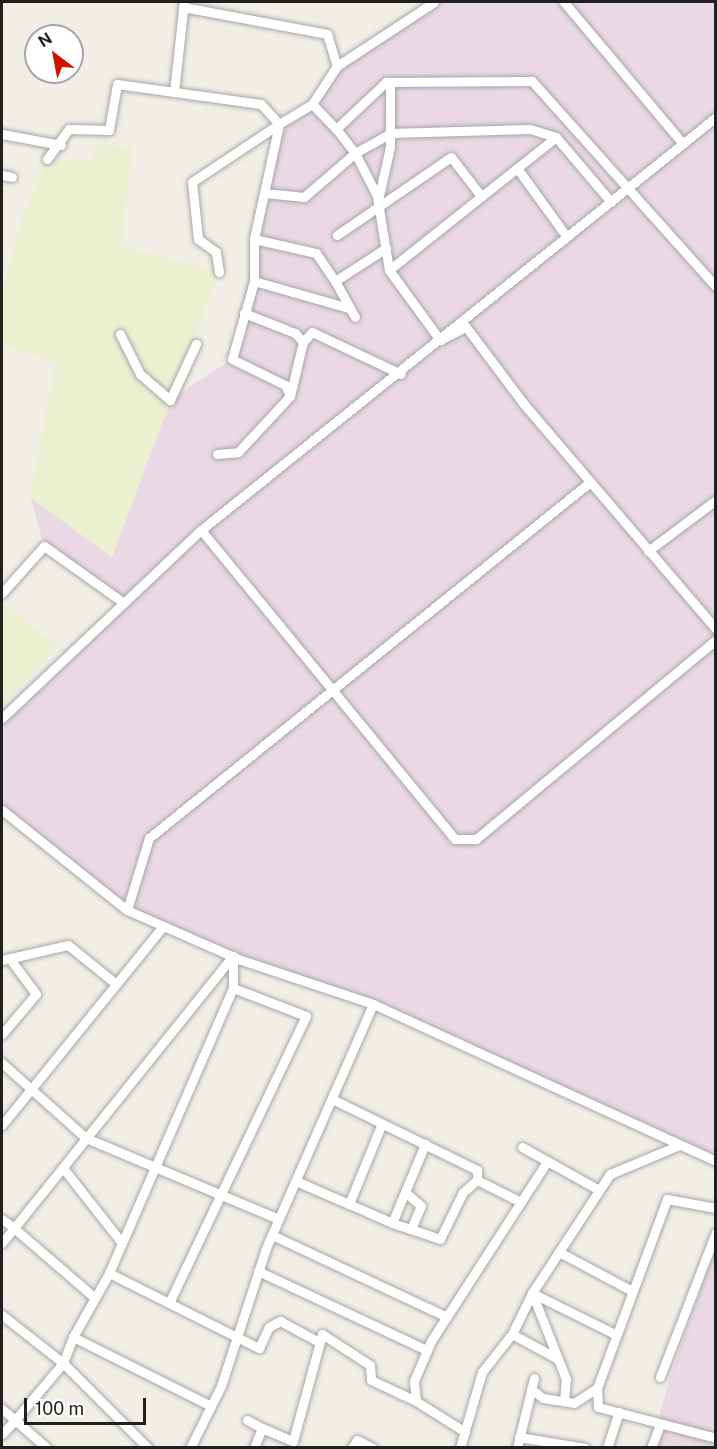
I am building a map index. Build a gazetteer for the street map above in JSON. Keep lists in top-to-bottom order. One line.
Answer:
{"scale_bar":"100 m","north":"top left"}
